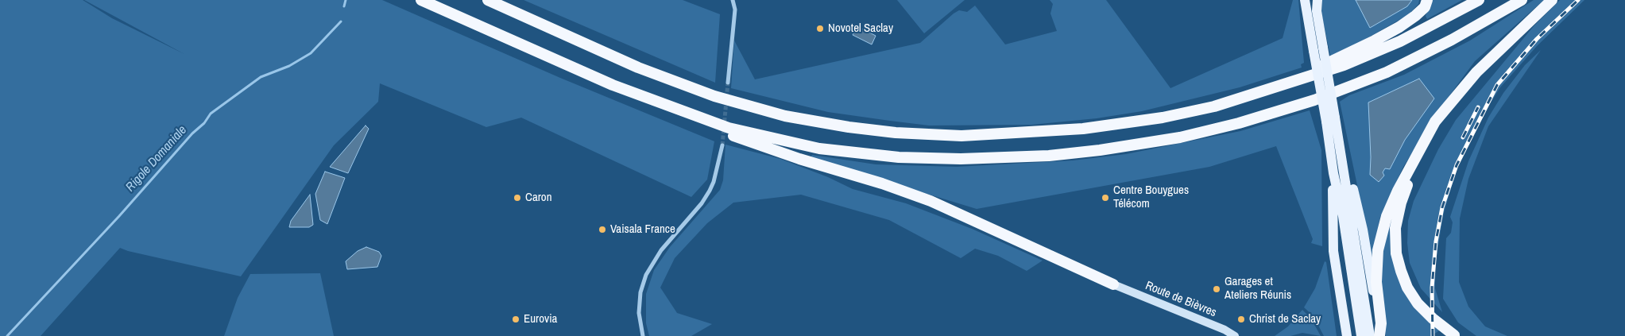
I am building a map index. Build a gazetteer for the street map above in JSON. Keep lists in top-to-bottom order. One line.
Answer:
{"streets":{"main road":["Route de Bièvres"]},"water":["Rigole Domaniale"],"places":["Novotel Saclay","Caron","Centre Bouygues Télécom","Vaisala France","Garages et Ateliers Réunis","Eurovia","Christ de Saclay"]}
